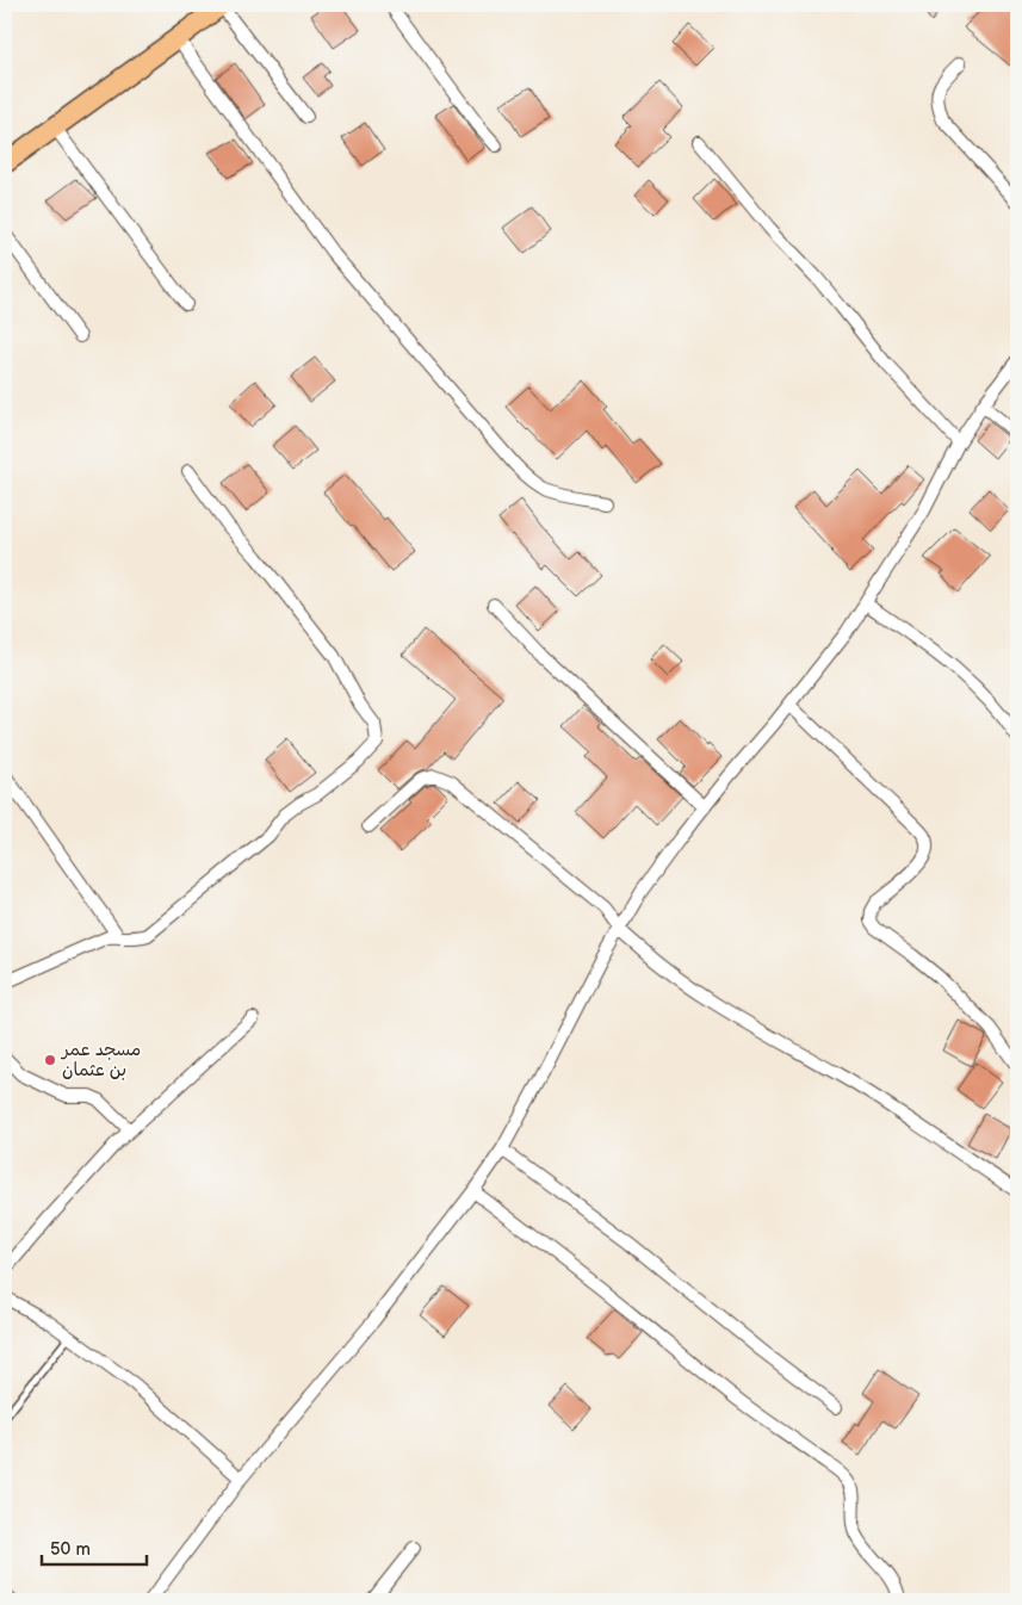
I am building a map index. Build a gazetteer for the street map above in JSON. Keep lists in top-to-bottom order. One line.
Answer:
{"places":["مسجد عمر بن عثمان"],"scale_bar":"50 m"}
